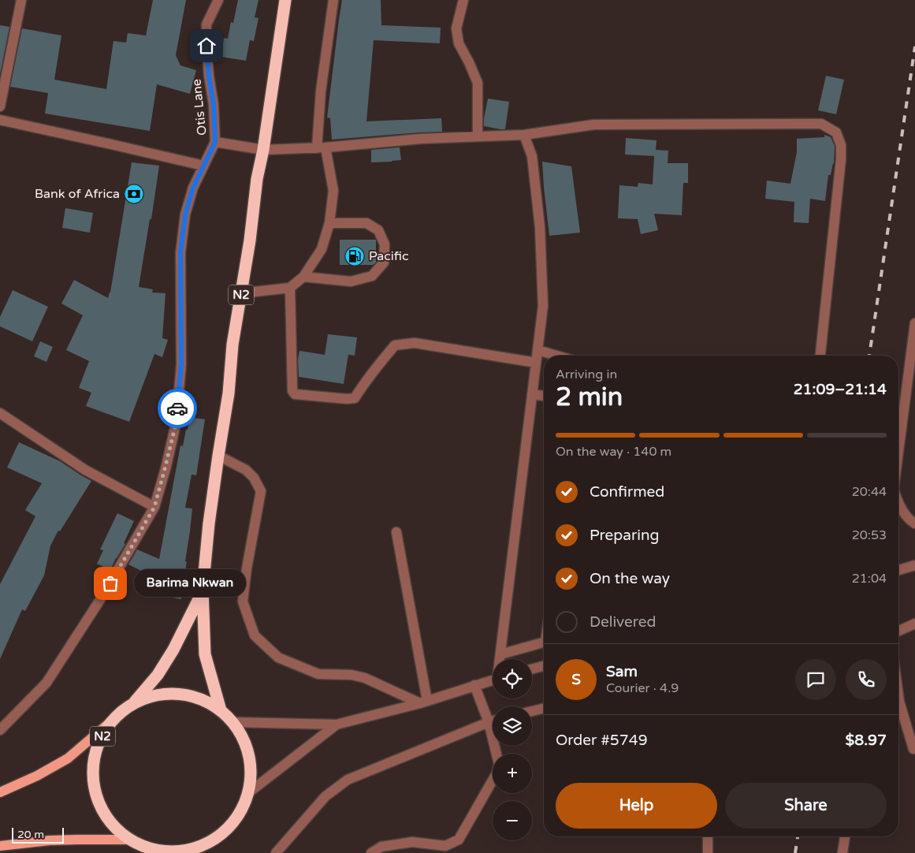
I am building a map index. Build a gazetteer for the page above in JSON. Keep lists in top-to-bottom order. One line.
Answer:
{"streets":{"highway":["N2"],"street":["Otis Lane"]},"crossings":[["Otis Lane","N2"]],"places":{"bank":["Bank of Africa"],"fuel station":["Pacific"],"other":["Barima Nkwan"]},"scale_bar":"20 m","page":{"heading":["2 min","Arriving in","21:09–21:14"],"panel":["Sam","Courier · 4.9","Order #5749","$8.97"],"bar":"On the way · 140 m","list":[["Confirmed","20:44"],["Preparing","20:53"],["On the way","21:04"],"Delivered"],"bubble":"Barima Nkwan","map_buttons":["+","−"],"round":"S","buttons":["Help","Share"],"scale":"20 m"}}
